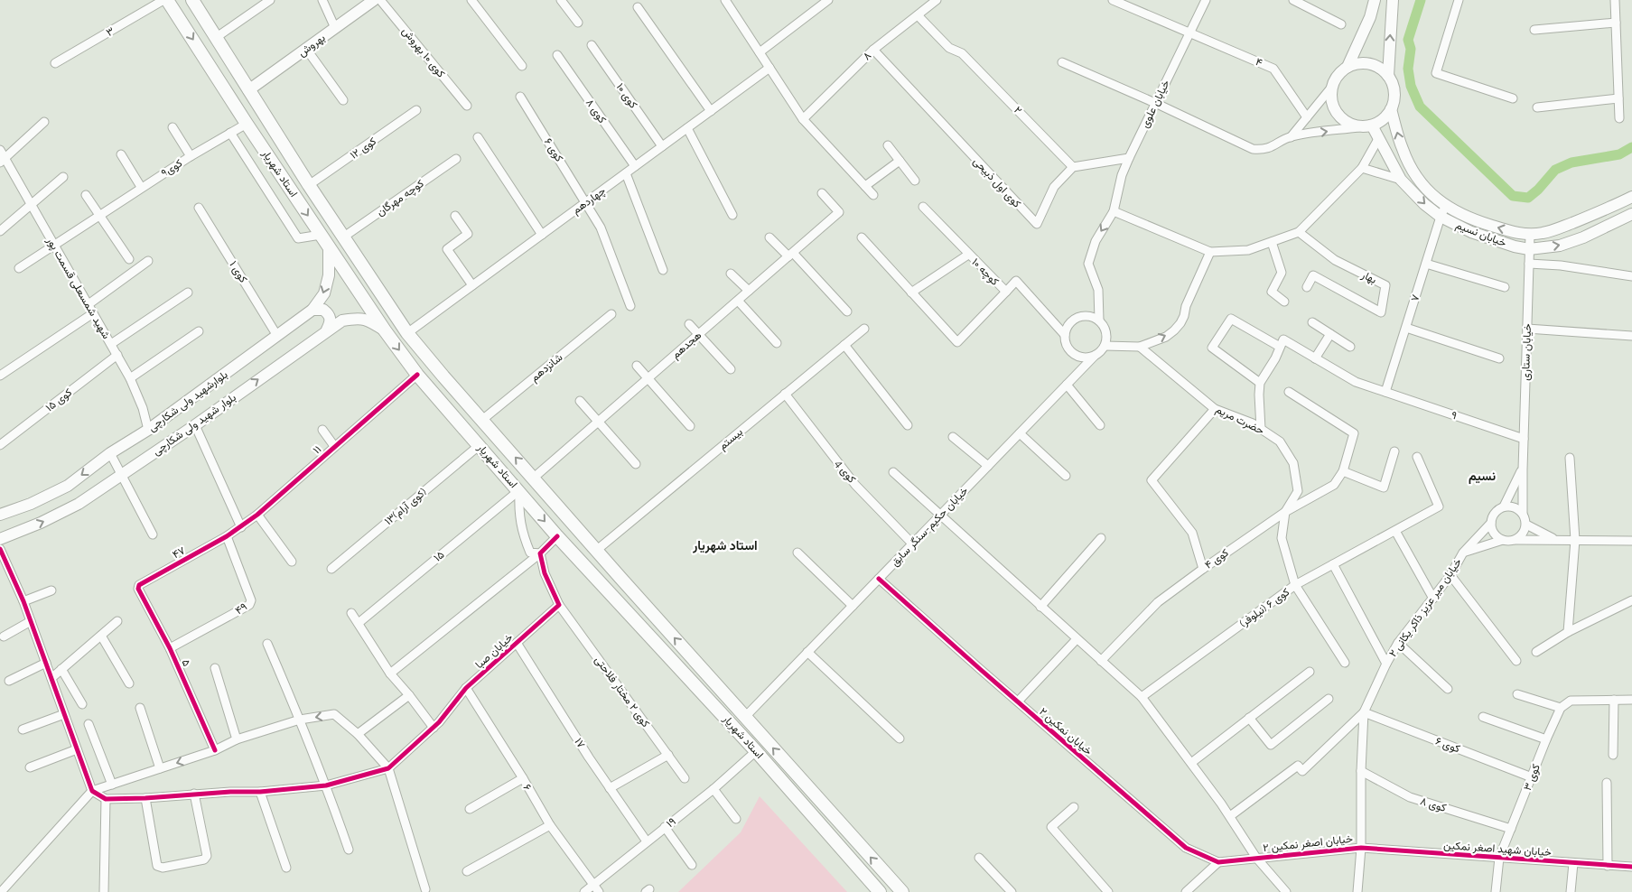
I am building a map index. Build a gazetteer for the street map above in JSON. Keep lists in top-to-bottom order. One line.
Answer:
{"streets":{"main road":["بهروش","استاد شهریار","خیابان نسیم","بلوارشهید ولی شکارچی","بلوار شهید ولی شکارچی"],"street":["۳","کوی ۱۰ بهروش","۸","۴","کوی ۱۰","خیابان علوی","۲","کوی ۸","کوی ۱۲","کوی ۶","کوی۹","کوی اول ذبیحی","کوچه مهرگان","چهاردهم","کوی ۱","کوچه ۱۰","بهار","شهید شمسعلی قسمت پور","۷","هجدهم","خیابان ستاری","شانزدهم","کوی ۱۵","۹","حضرت مریم","بیستم","۱۱","کوی 4","۱۳(کوی آرام)","خیابان حکیم-سنگر سابق","۴۷","۱۵","کوی ۴","کوی ۶ (نیلوفر)","۲ خیابان میر عزیز ذاکر یکانی","۴۹","خیابان صبا","۵","کوی ۲ مختار فلاحتی","خیابان نمکین ۲","۱۷","کوی ۳","۶","۱۹","خیابان اصغر نمکین ۲","خیابان شهید اصغر نمکین"]},"crossings":[["بهروش","استاد شهریار"],["۸","۲"],["۸","کوی اول ذبیحی"],["۴","خیابان علوی"],["کوی ۱۰","چهاردهم"],["خیابان علوی","کوچه ۱۰"],["خیابان علوی","خیابان حکیم-سنگر سابق"],["۲","کوی اول ذبیحی"],["کوی ۸","چهاردهم"],["کوی ۸","۲ خیابان میر عزیز ذاکر یکانی"],["کوی ۸","کوی ۳"],["کوی ۱۲","استاد شهریار"],["کوی ۶","چهاردهم"],["کوی ۶","۲ خیابان میر عزیز ذاکر یکانی"],["کوی ۶","کوی ۳"],["کوی۹","استاد شهریار"],["کوی۹","شهید شمسعلی قسمت پور"],["استاد شهریار","کوچه مهرگان"],["استاد شهریار","چهاردهم"],["استاد شهریار","هجدهم"],["استاد شهریار","شانزدهم"],["استاد شهریار","بلوارشهید ولی شکارچی"],["استاد شهریار","بلوار شهید ولی شکارچی"],["استاد شهریار","بیستم"],["استاد شهریار","۱۱"],["استاد شهریار","۱۳(کوی آرام)"],["استاد شهریار","خیابان حکیم-سنگر سابق"],["استاد شهریار","۱۵"],["استاد شهریار","۱۹"],["خیابان نسیم","۷"],["خیابان نسیم","خیابان ستاری"],["کوی ۱","بلوارشهید ولی شکارچی"],["کوچه ۱۰","خیابان حکیم-سنگر سابق"],["شهید شمسعلی قسمت پور","کوی ۱۵"],["شهید شمسعلی قسمت پور","بلوارشهید ولی شکارچی"],["۷","۹"],["خیابان ستاری","۹"],["خیابان ستاری","۲ خیابان میر عزیز ذاکر یکانی"],["حضرت مریم","کوی ۴"],["بیستم","کوی 4"],["۱۱","۴۷"],["۱۱","۴۹"],["کوی 4","خیابان حکیم-سنگر سابق"],["خیابان حکیم-سنگر سابق","خیابان نمکین ۲"],["۴۷","۴۹"],["۴۷","۵"],["۲ خیابان میر عزیز ذاکر یکانی","خیابان اصغر نمکین ۲"],["۲ خیابان میر عزیز ذاکر یکانی","خیابان شهید اصغر نمکین"],["۴۹","۵"],["خیابان صبا","کوی ۲ مختار فلاحتی"],["خیابان صبا","۱۷"],["خیابان صبا","۶"],["۱۷","۱۹"],["کوی ۳","خیابان شهید اصغر نمکین"],["۶","۱۹"],["خیابان اصغر نمکین ۲","خیابان شهید اصغر نمکین"]],"one_way":["بلوارشهید ولی شکارچی","بلوار شهید ولی شکارچی"],"districts":["نسیم","استاد شهریار"]}
